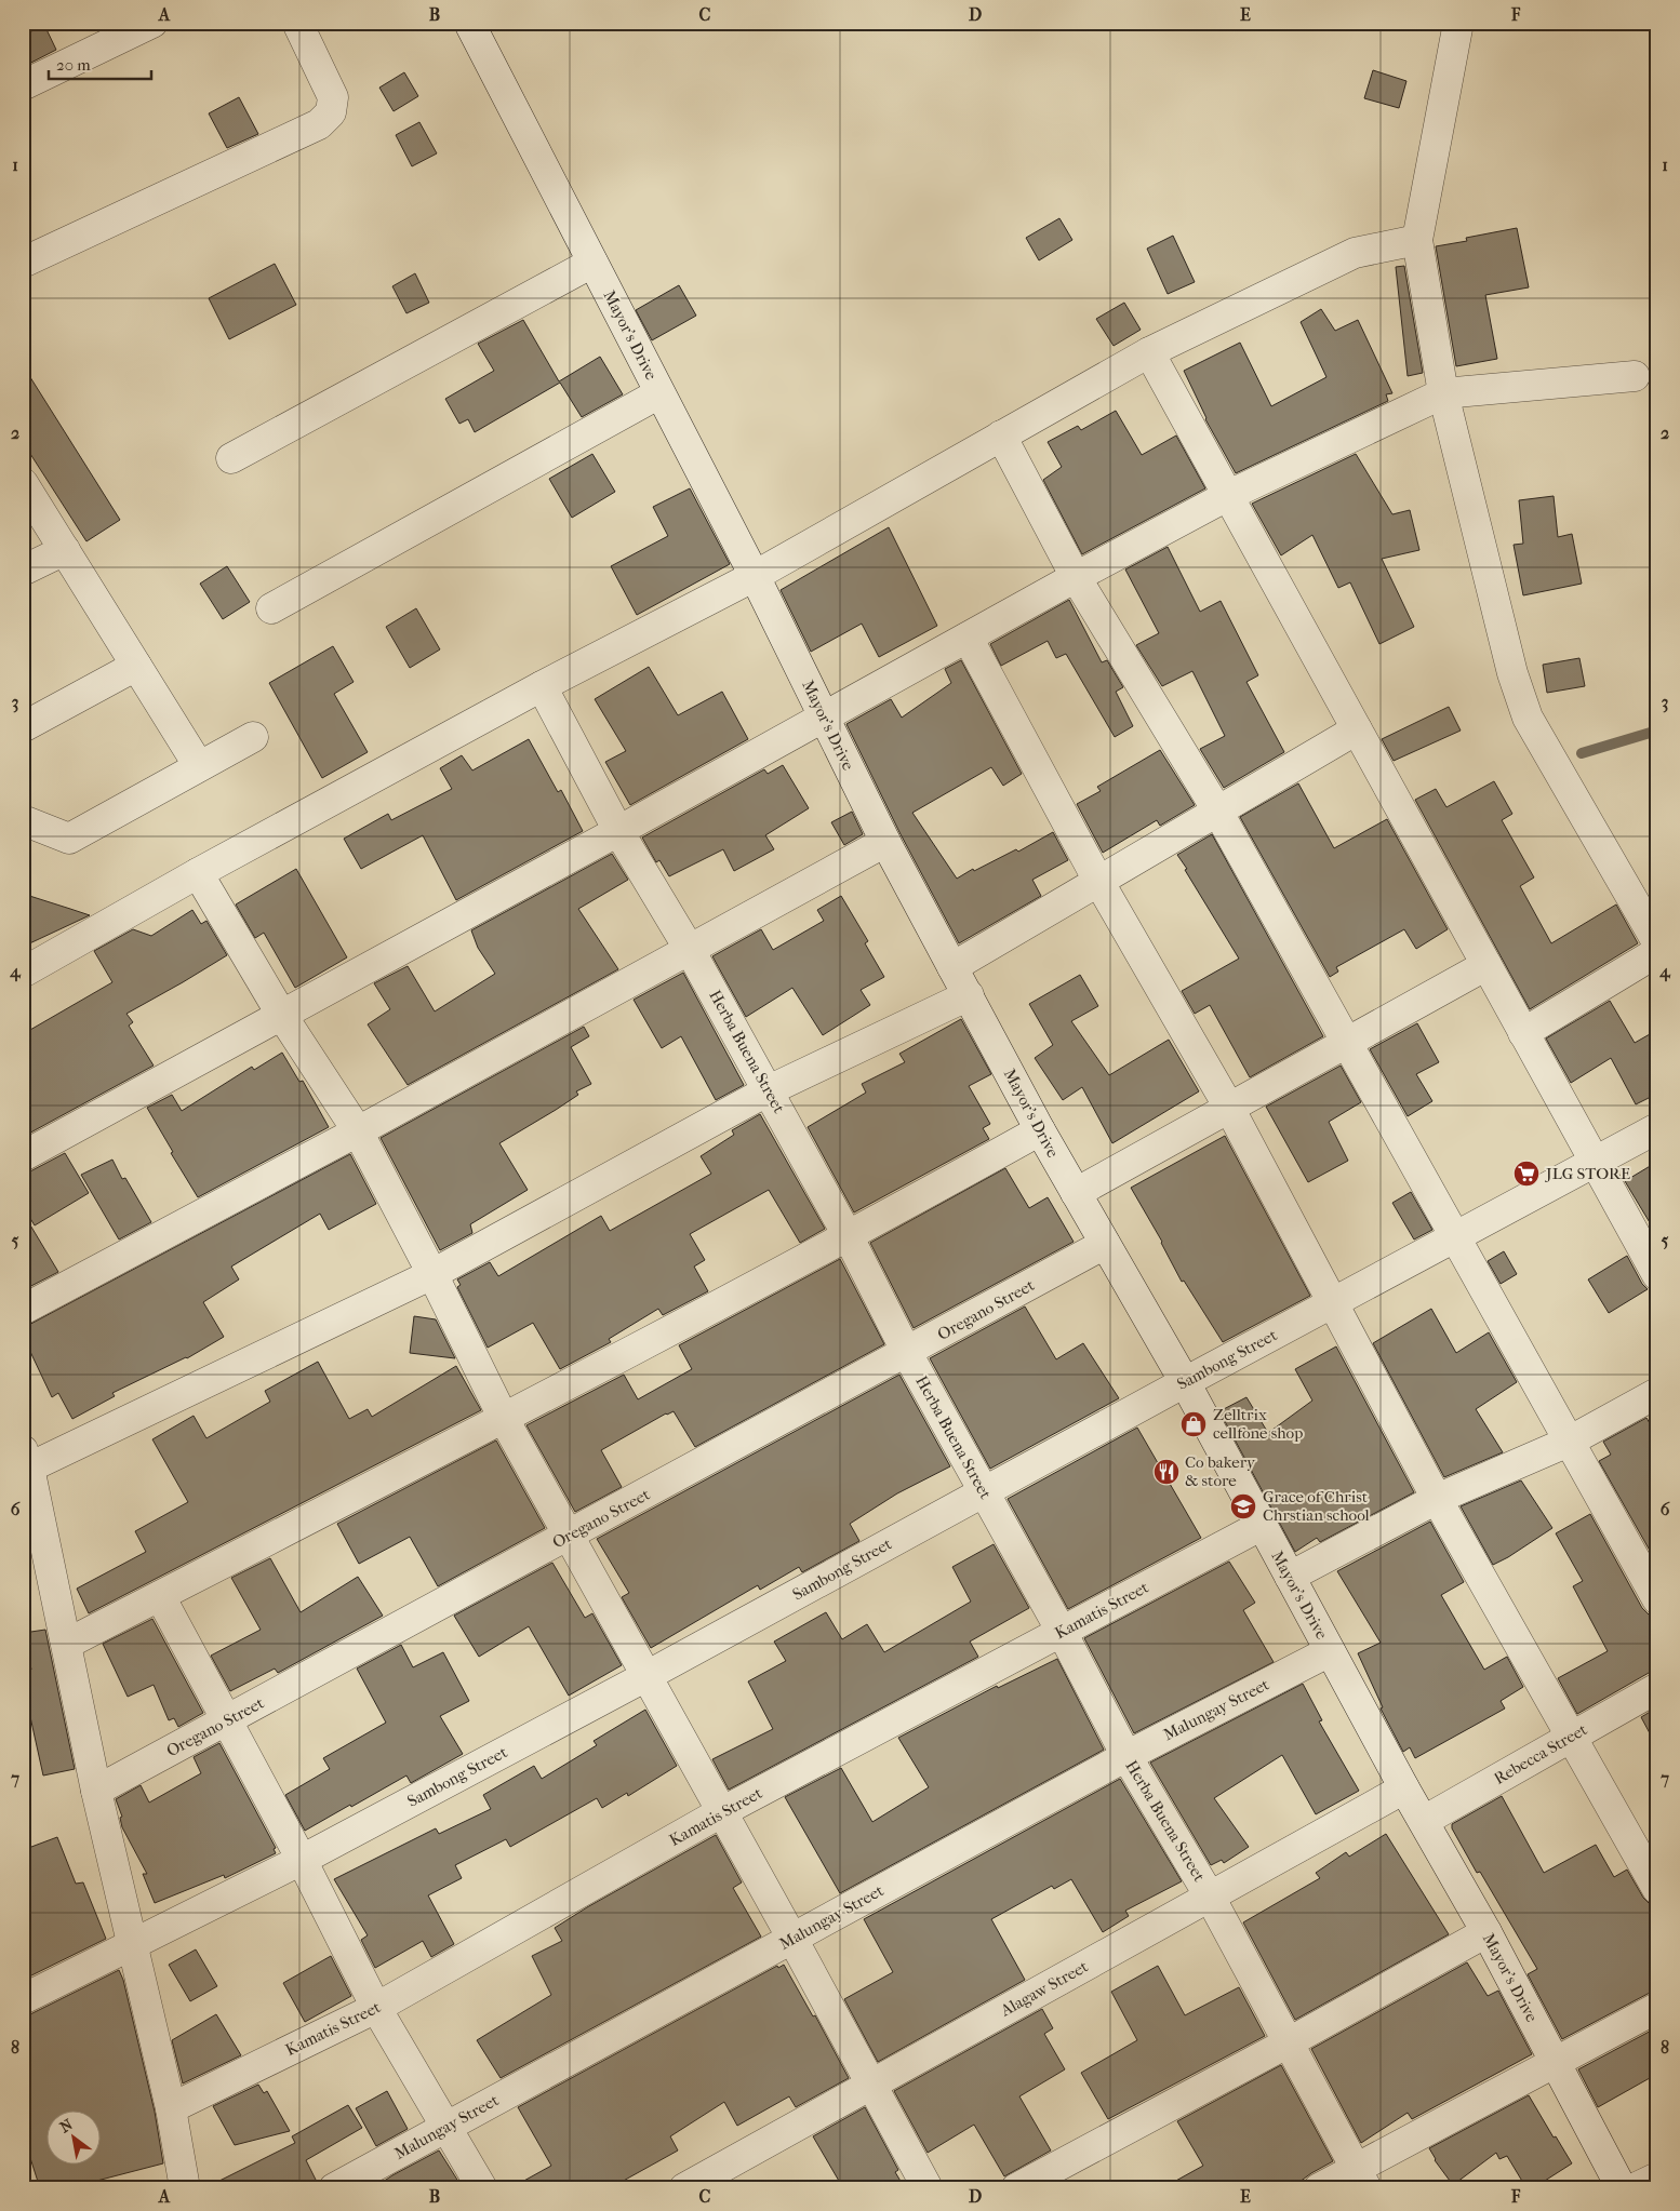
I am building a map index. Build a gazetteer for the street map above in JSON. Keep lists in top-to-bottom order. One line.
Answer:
{"streets":{"street":["Mayor's Drive","Herba Buena Street","Oregano Street","Sambong Street","Kamatis Street","Malungay Street","Rebecca Street","Alagaw Street"]},"crossings":[["Mayor's Drive","Oregano Street"],["Mayor's Drive","Sambong Street"],["Mayor's Drive","Kamatis Street"],["Mayor's Drive","Malungay Street"],["Mayor's Drive","Rebecca Street"],["Mayor's Drive","Alagaw Street"],["Herba Buena Street","Oregano Street"],["Herba Buena Street","Sambong Street"],["Herba Buena Street","Kamatis Street"],["Herba Buena Street","Malungay Street"],["Herba Buena Street","Alagaw Street"]],"places":{"supermarket":["JLG STORE"],"shop":["Zelltrix cellfone shop"],"restaurant":["Co bakery & store"],"school or university":["Grace of Christ Chrstian school"]},"scale_bar":"20 m","north":"top left","grid":{"columns":["A","B","C","D","E","F"],"rows":["1","2","3","4","5","6","7","8"]}}
